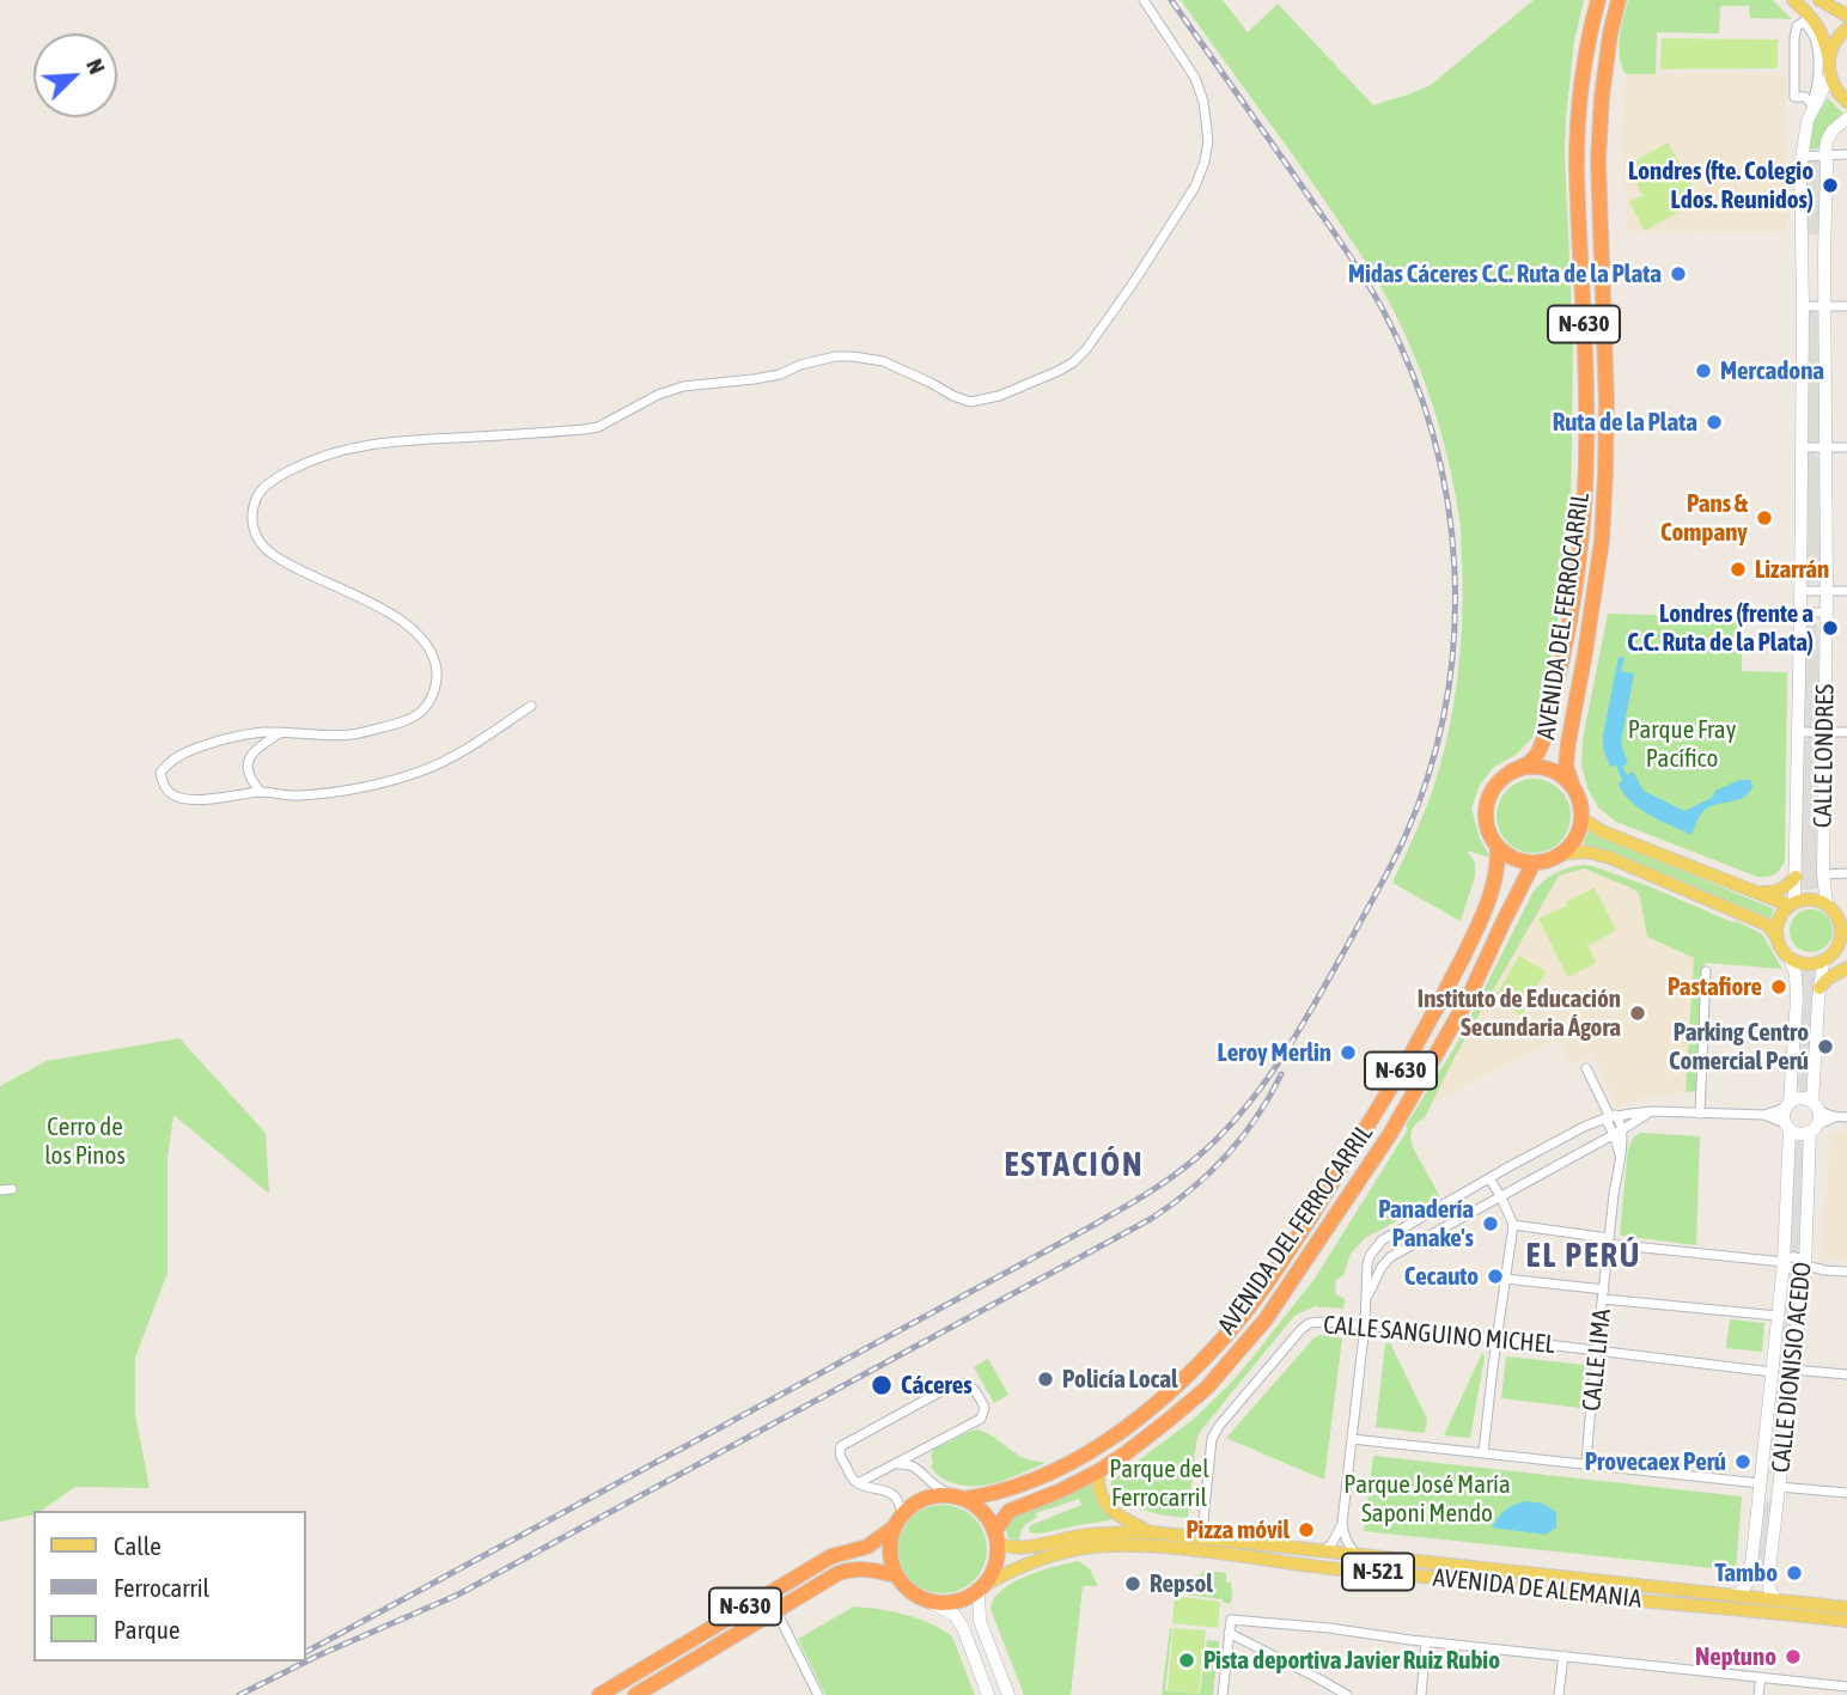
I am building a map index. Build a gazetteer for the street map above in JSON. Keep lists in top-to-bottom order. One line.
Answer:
{"streets":{"highway":["N-630","AVENIDA DEL FERROCARRIL"],"main road":["CALLE LONDRES","CALLE DIONISIO ACEDO","N-521","AVENIDA DE ALEMANIA"],"street":["CALLE SANGUINO MICHEL","CALLE LIMA"]},"crossings":[["N-630","AVENIDA DEL FERROCARRIL"],["N-630","AVENIDA DE ALEMANIA"],["AVENIDA DEL FERROCARRIL","AVENIDA DE ALEMANIA"],["CALLE SANGUINO MICHEL","CALLE LIMA"],["CALLE SANGUINO MICHEL","CALLE DIONISIO ACEDO"],["CALLE SANGUINO MICHEL","AVENIDA DE ALEMANIA"],["CALLE DIONISIO ACEDO","AVENIDA DE ALEMANIA"]],"districts":["ESTACIÓN","EL PERÚ"],"parks":["Parque Fray Pacífico","Cerro de los Pinos","Parque del Ferrocarril","Parque José María Saponi Mendo"],"places":["Londres (fte. Colegio Ldos. Reunidos)","Midas Cáceres C.C. Ruta de la Plata","Mercadona","Ruta de la Plata","Pans & Company","Lizarrán","Londres (frente a C.C. Ruta de la Plata)","Pastafiore","Instituto de Educación Secundaria Ágora","Parking Centro Comercial Perú","Leroy Merlin","Panadería Panake's","Cecauto","Policía Local","Cáceres","Provecaex Perú","Pizza móvil","Tambo","Repsol","Neptuno","Pista deportiva Javier Ruiz Rubio"],"legend":["Calle","Ferrocarril","Parque"],"north":"top right"}
